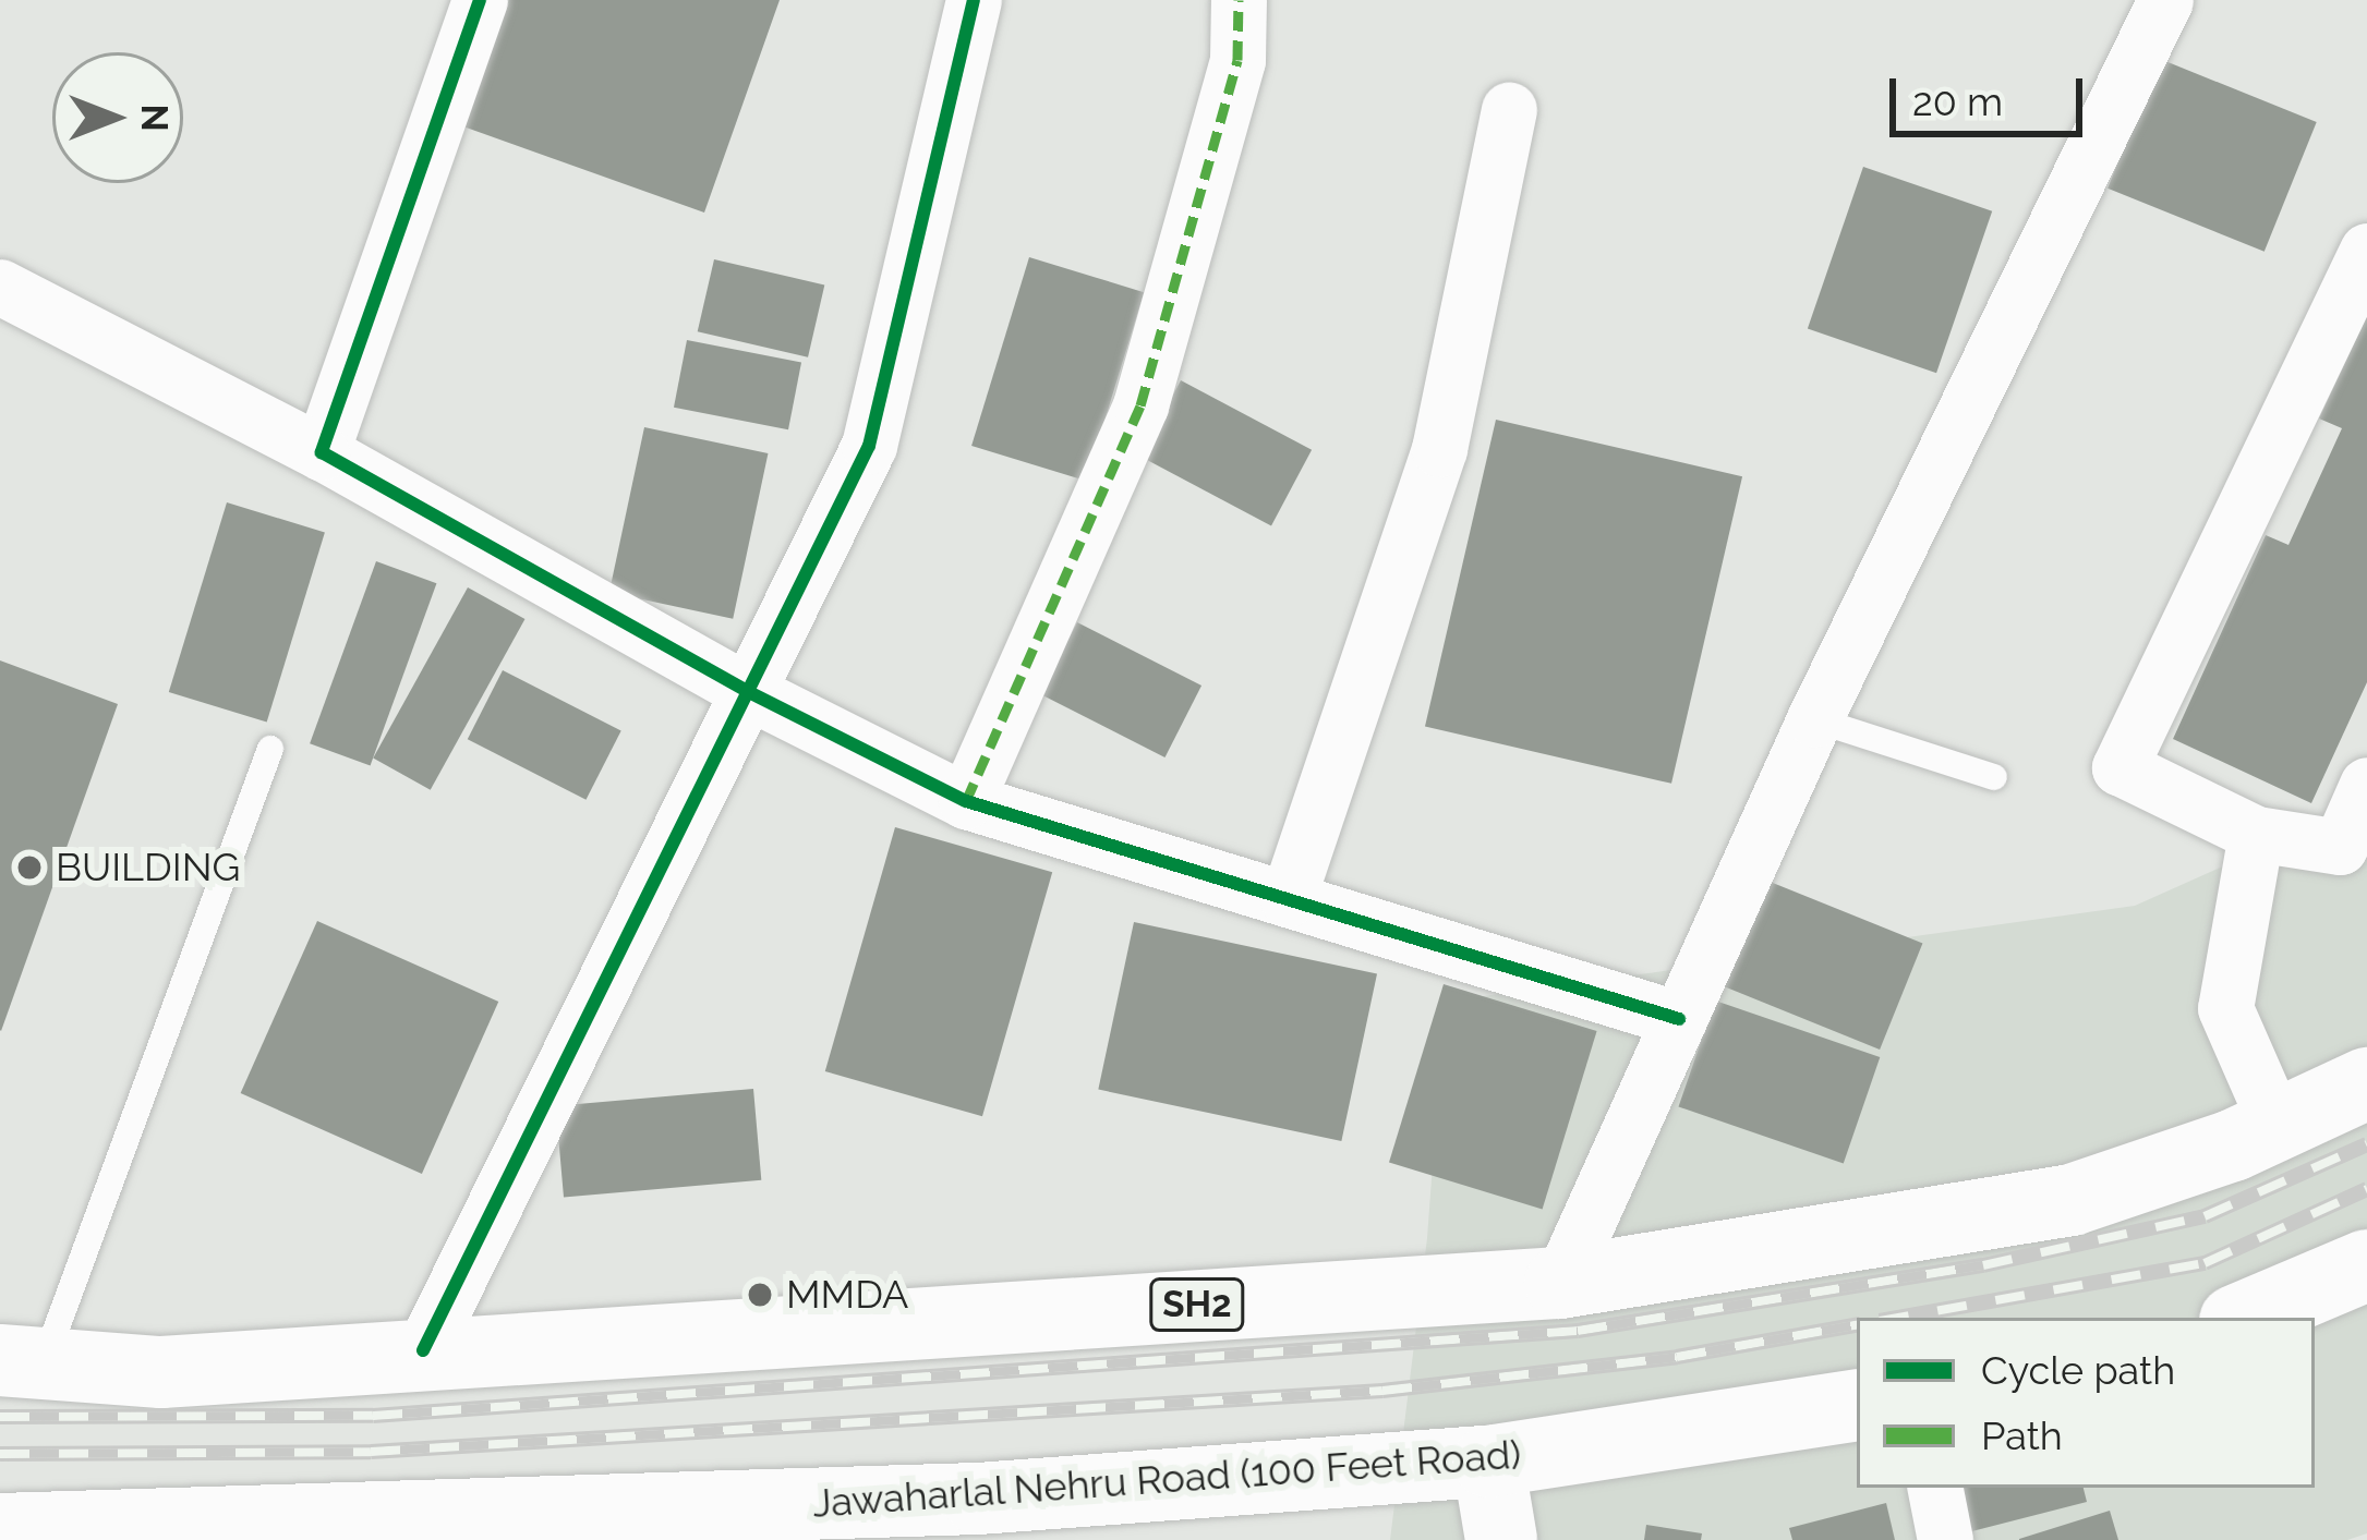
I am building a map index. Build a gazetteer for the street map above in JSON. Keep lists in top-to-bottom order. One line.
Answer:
{"streets":{"main road":["SH2","Jawaharlal Nehru Road (100 Feet Road)"]},"places":["BUILDING","MMDA"],"legend":["Cycle path","Path"],"scale_bar":"20 m","north":"right"}
